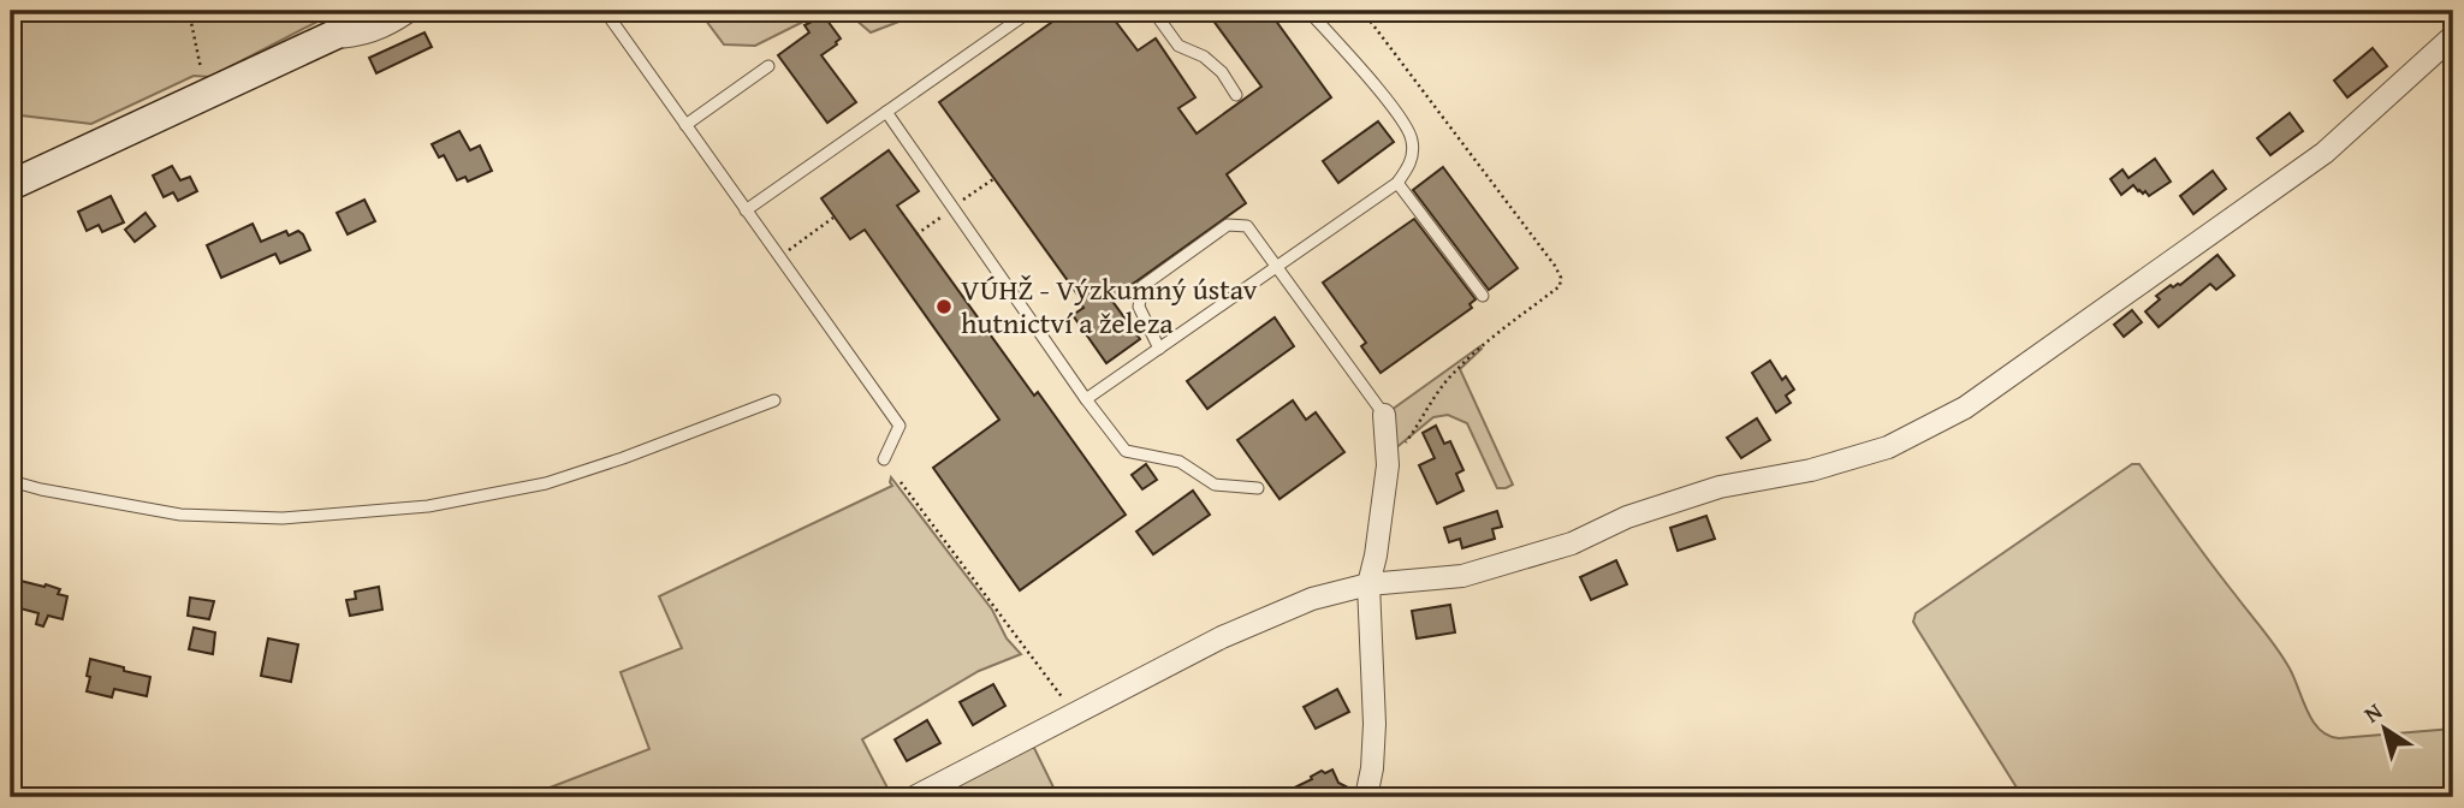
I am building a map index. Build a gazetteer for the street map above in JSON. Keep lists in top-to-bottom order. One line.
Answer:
{"places":["VÚHŽ - Výzkumný ústav hutnictví a železa"],"north":"top left"}
